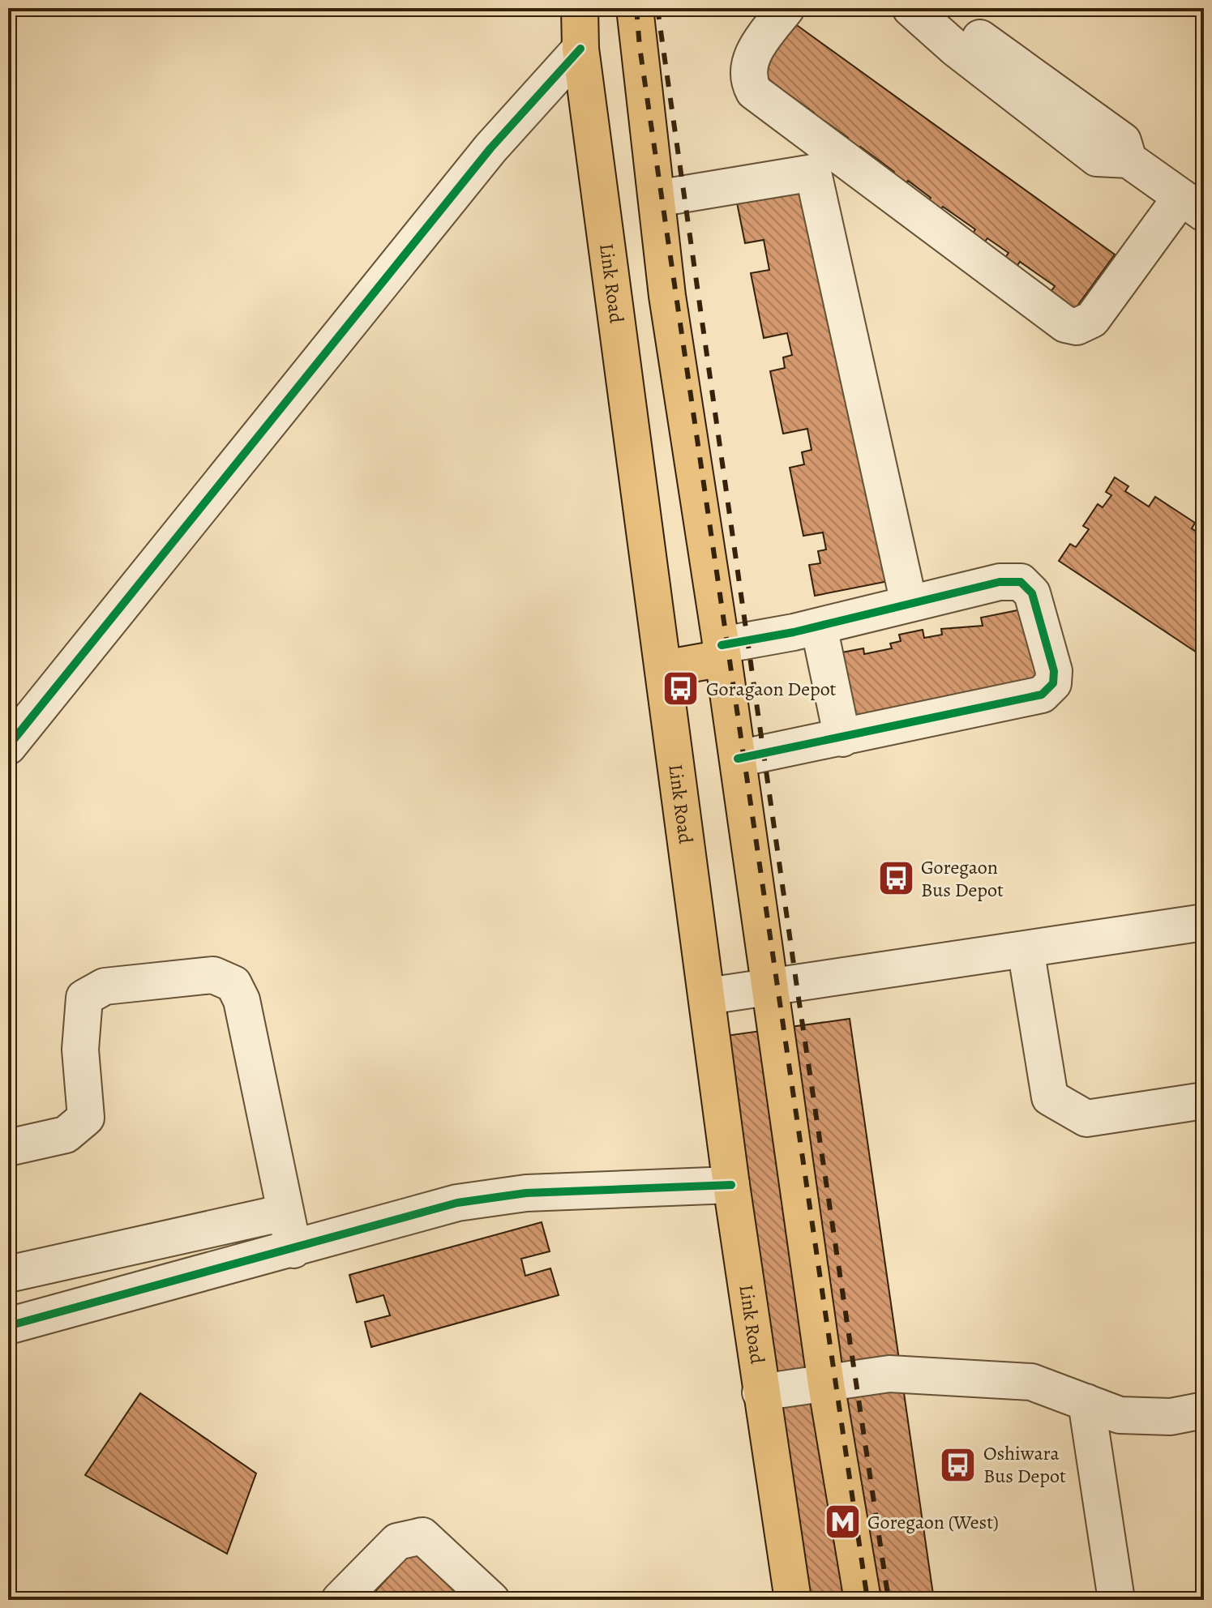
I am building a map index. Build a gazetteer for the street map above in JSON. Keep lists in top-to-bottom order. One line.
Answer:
{"streets":{"main road":["Link Road"]},"places":{"bus stop":["Goragaon Depot","Goregaon Bus Depot","Oshiwara Bus Depot"],"metro station":["Goregaon (West)"]}}
